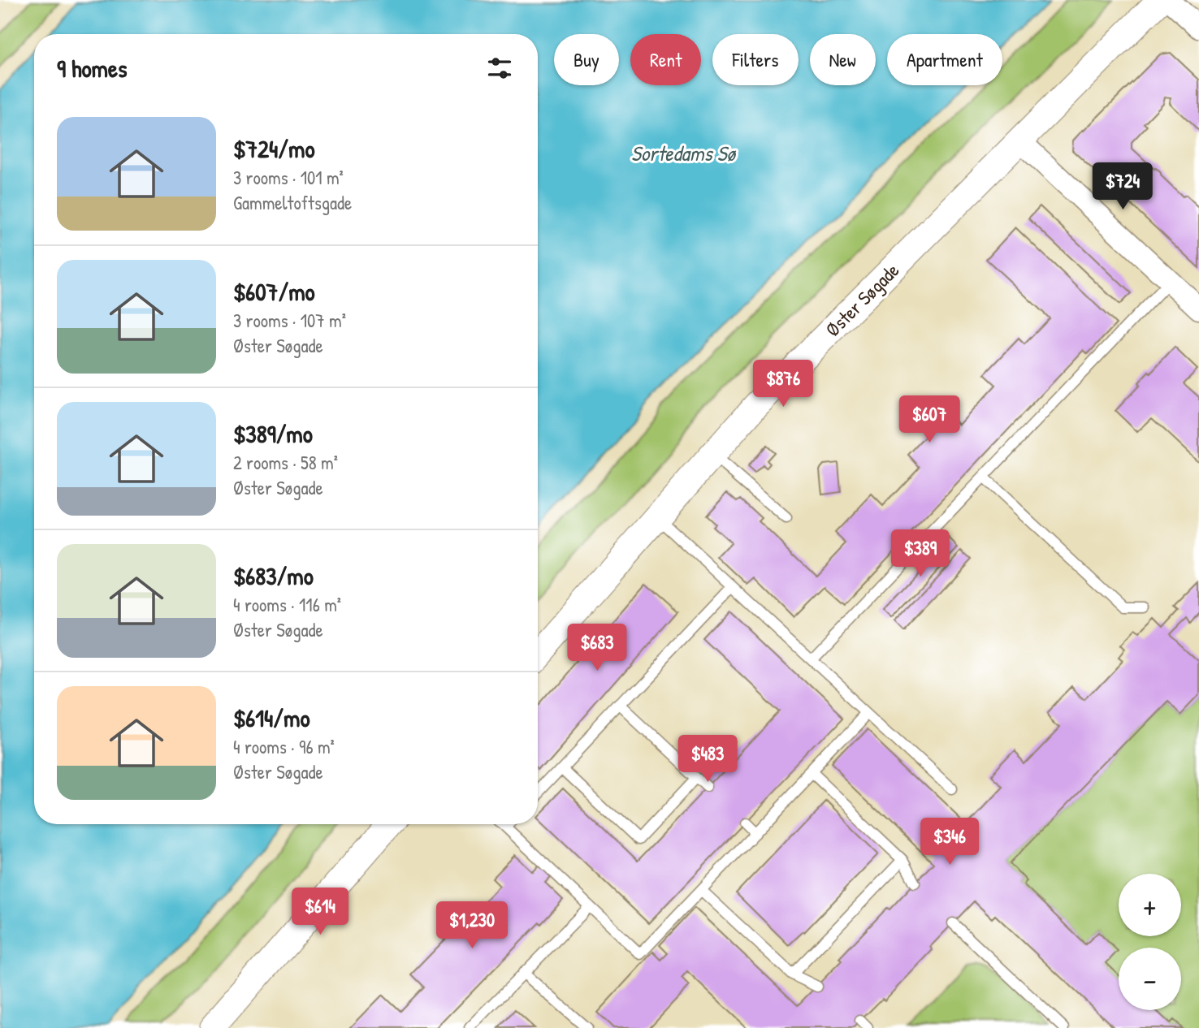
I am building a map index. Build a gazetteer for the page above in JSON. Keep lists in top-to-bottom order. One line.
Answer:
{"streets":{"street":["Øster Søgade"]},"water":["Sortedams Sø"],"page":{"chip":["Buy","Rent","Filters","New","Apartment"],"heading":"9 homes","list":[{"name":"$724/mo","note":"3 rooms · 101 m² · Gammeltoftsgade"},{"name":"$607/mo","note":"3 rooms · 107 m² · Øster Søgade"},{"name":"$389/mo","note":"2 rooms · 58 m² · Øster Søgade"},{"name":"$683/mo","note":"4 rooms · 116 m² · Øster Søgade"},{"name":"$614/mo","note":"4 rooms · 96 m² · Øster Søgade"}],"price":["$724","$876","$607","$389","$683","$483","$346","$614","$1,230"],"map_buttons":["+","−"]}}
